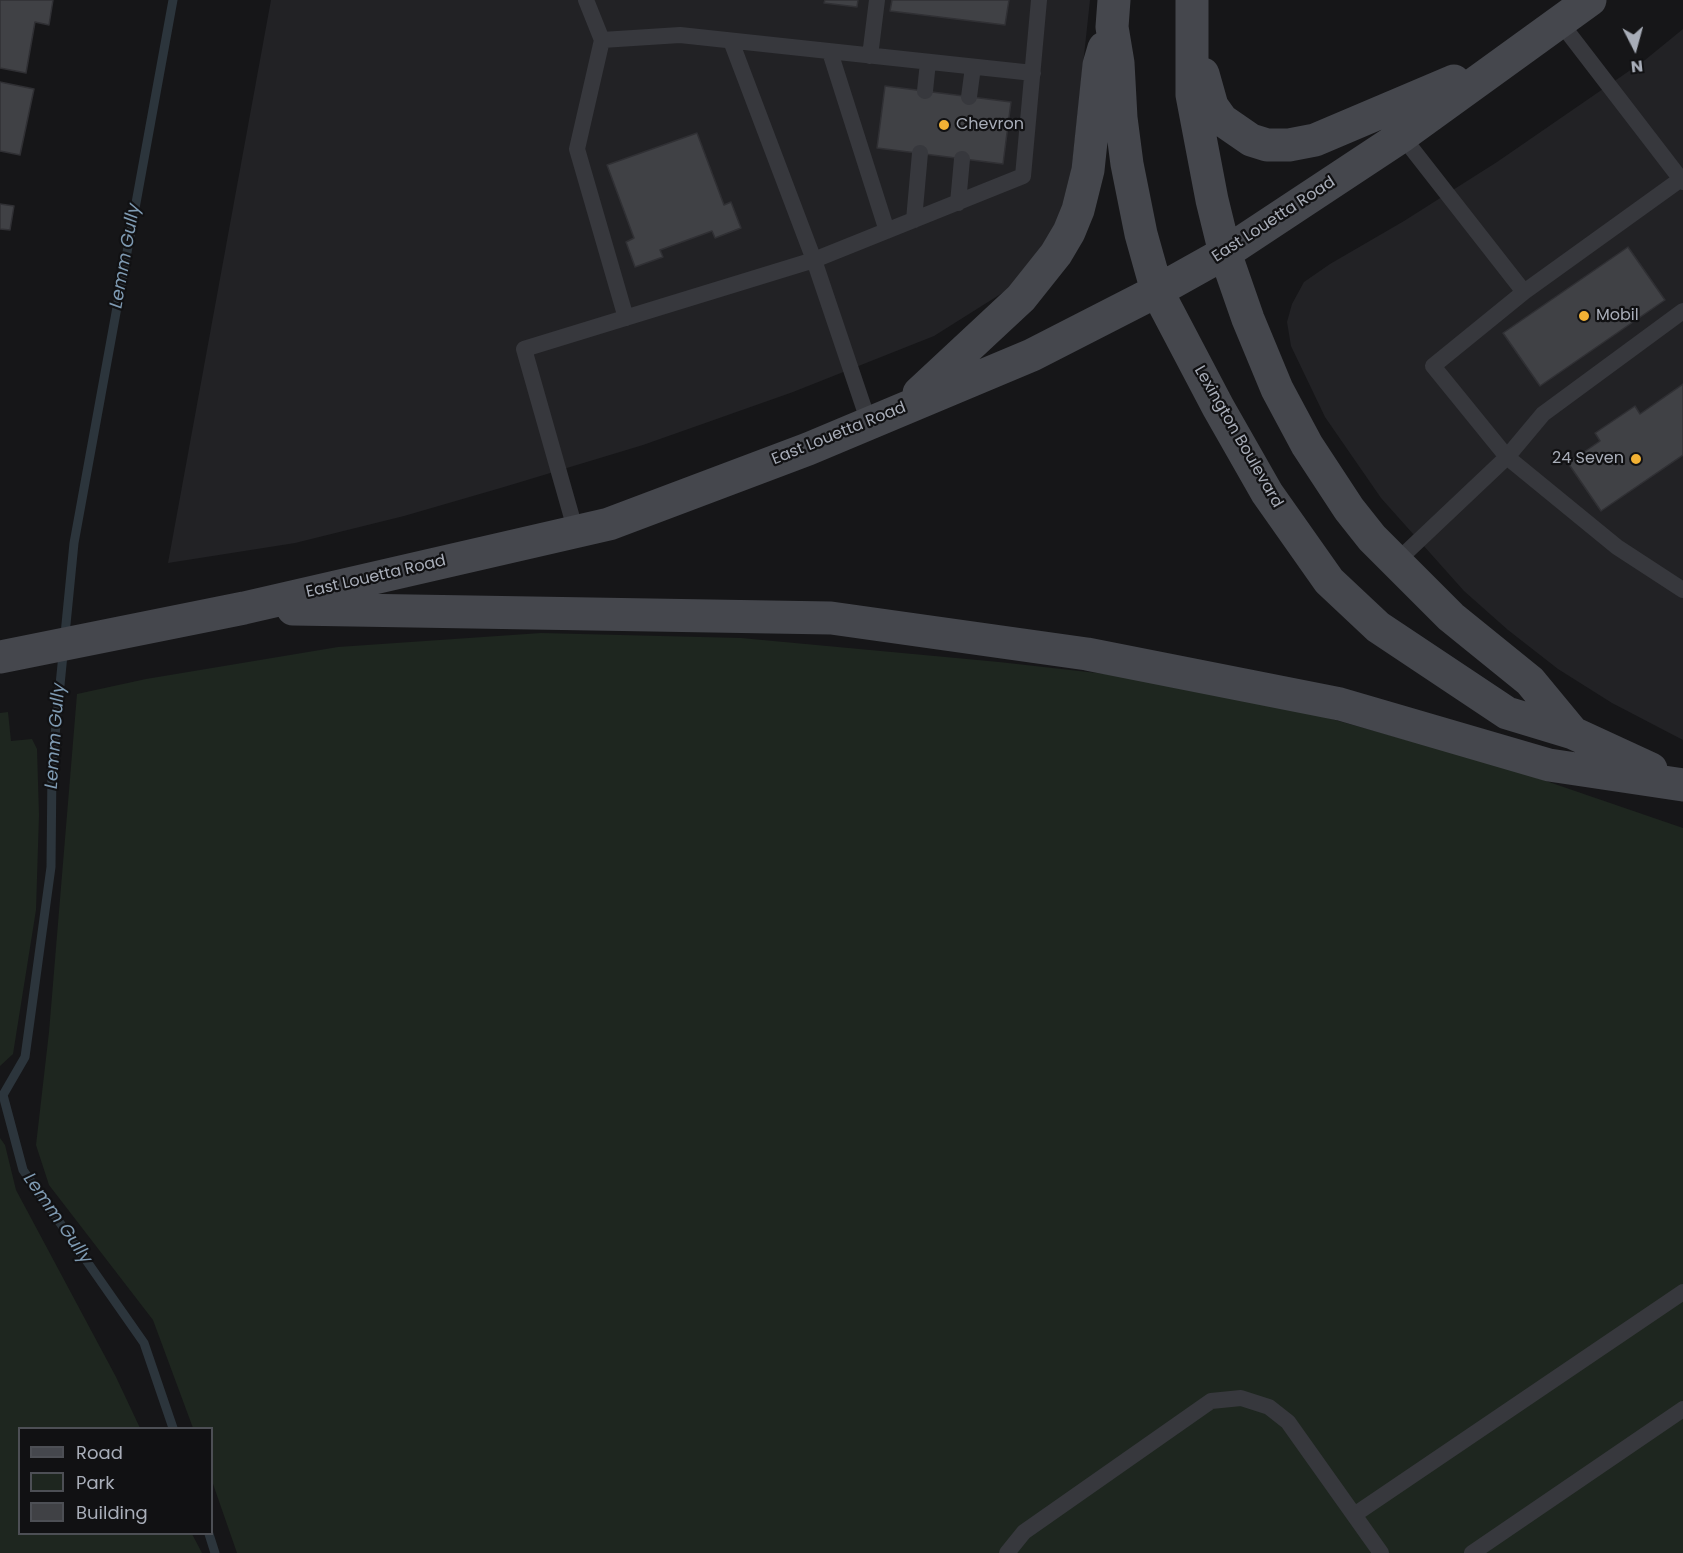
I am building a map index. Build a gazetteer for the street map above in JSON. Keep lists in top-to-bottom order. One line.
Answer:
{"streets":{"main road":["East Louetta Road","Lexington Boulevard"]},"crossings":[["East Louetta Road","Lexington Boulevard"]],"water":["Lemm Gully"],"places":["Chevron","Mobil","24 Seven"],"legend":["Road","Park","Building"],"north":"bottom"}
